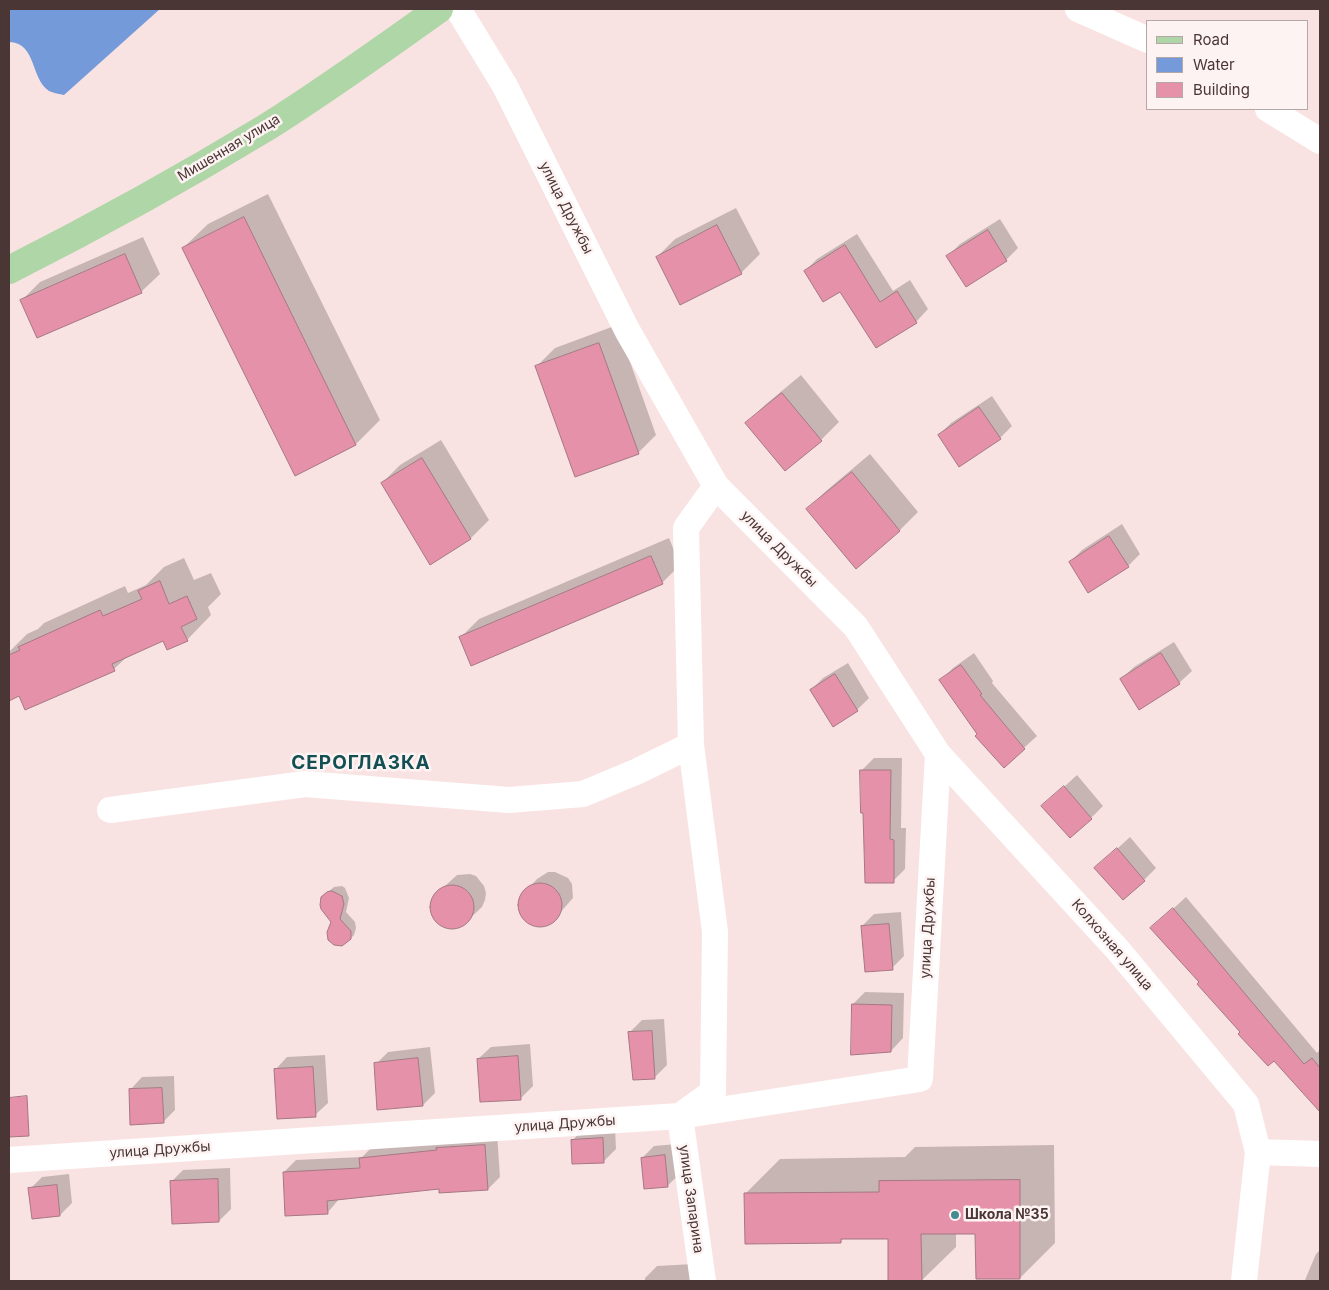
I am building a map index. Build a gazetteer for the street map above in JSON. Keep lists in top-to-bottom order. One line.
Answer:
{"streets":{"main road":["Мишенная улица"],"street":["улица Дружбы","Колхозная улица","улица Запарина"]},"crossings":[["улица Дружбы","Колхозная улица"],["улица Дружбы","улица Запарина"]],"districts":["СЕРОГЛАЗКА"],"places":["Школа №35"],"legend":["Road","Water","Building"]}
